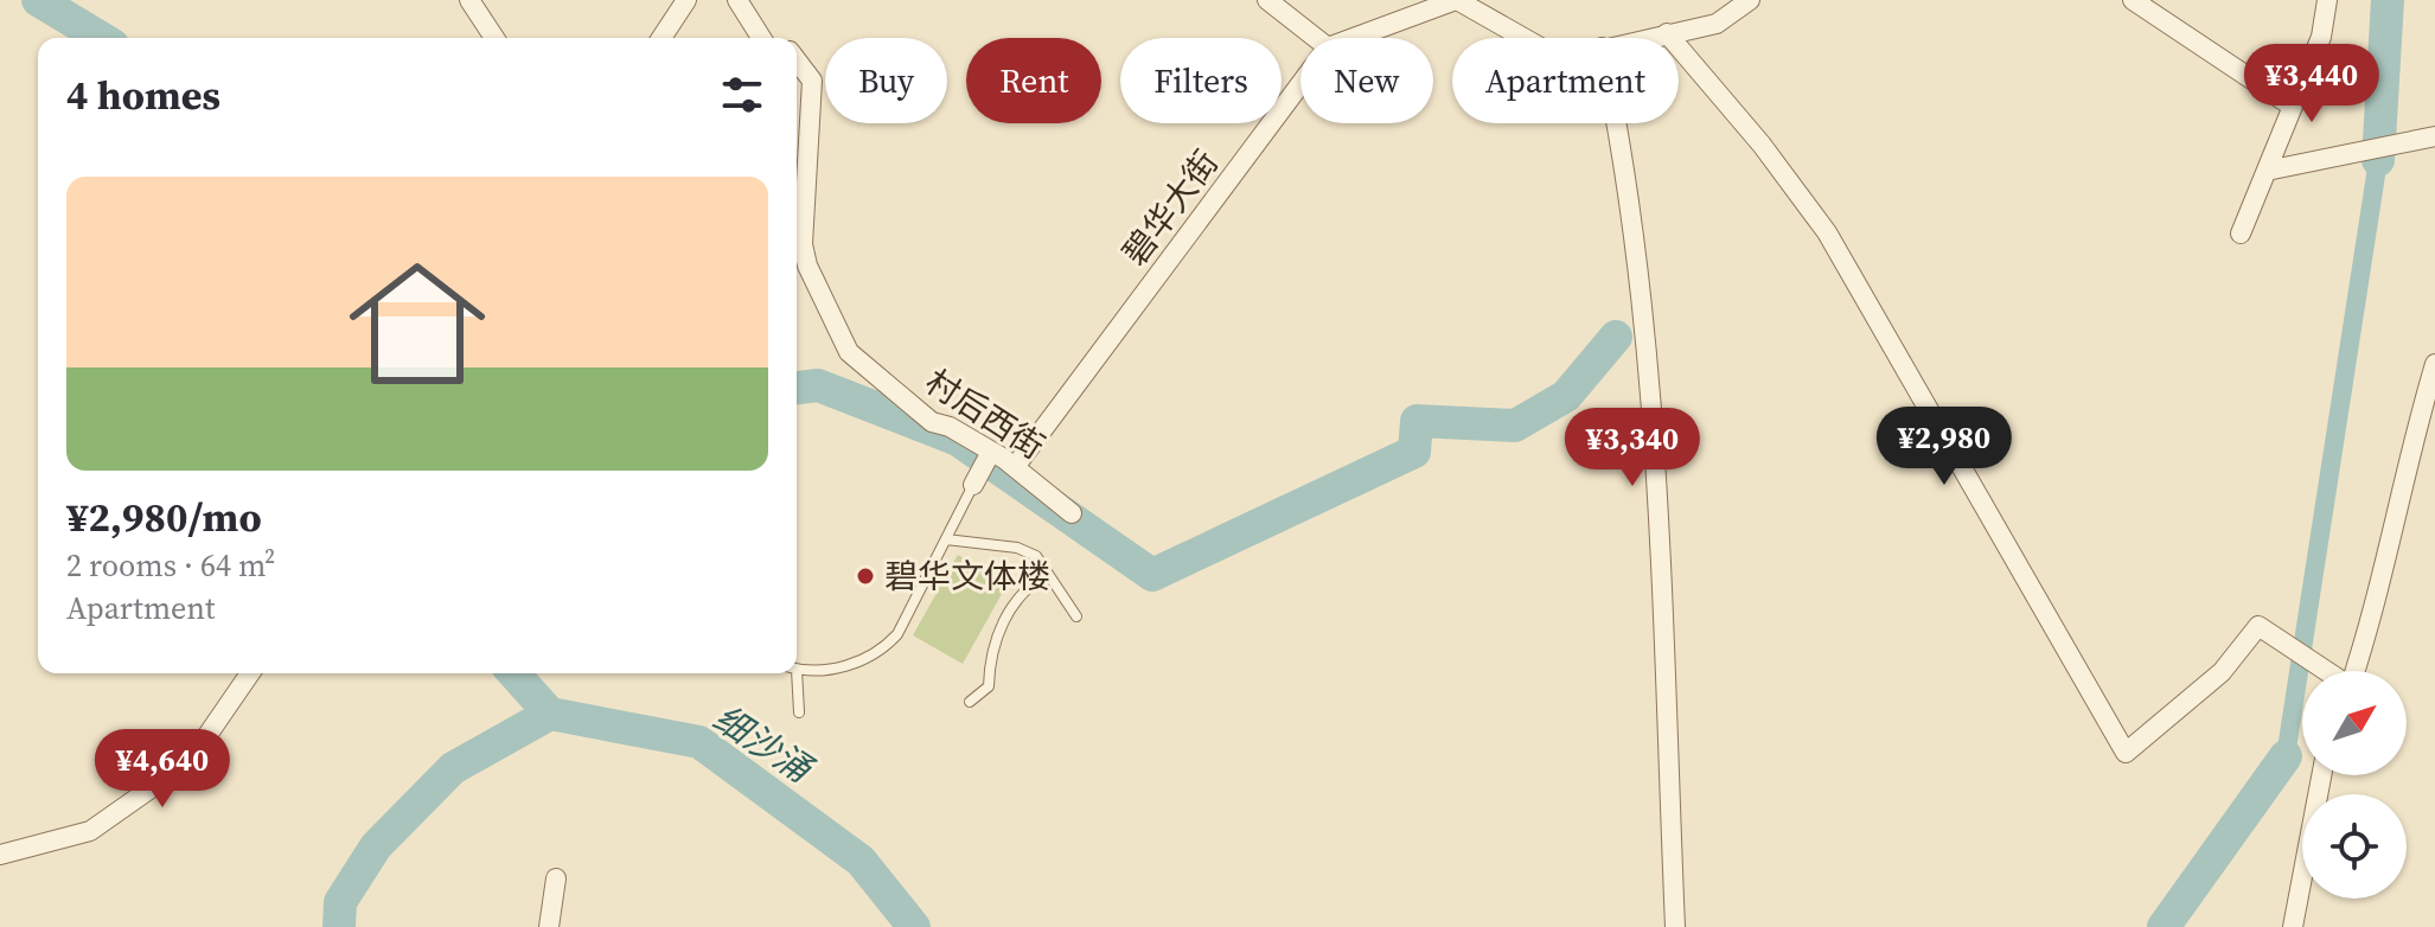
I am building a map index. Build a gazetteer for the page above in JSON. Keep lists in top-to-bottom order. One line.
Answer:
{"streets":{"street":["碧华大街","村后西街"]},"crossings":[["碧华大街","村后西街"]],"water":["细沙涌"],"places":["碧华文体楼"],"north":"top right","page":{"chip":["Buy","Rent","Filters","New","Apartment"],"heading":"4 homes","price":["¥3,440","¥2,980","¥3,340","¥4,640"],"list":[{"name":"¥2,980/mo","note":"2 rooms · 64 m² · Apartment"}]}}
